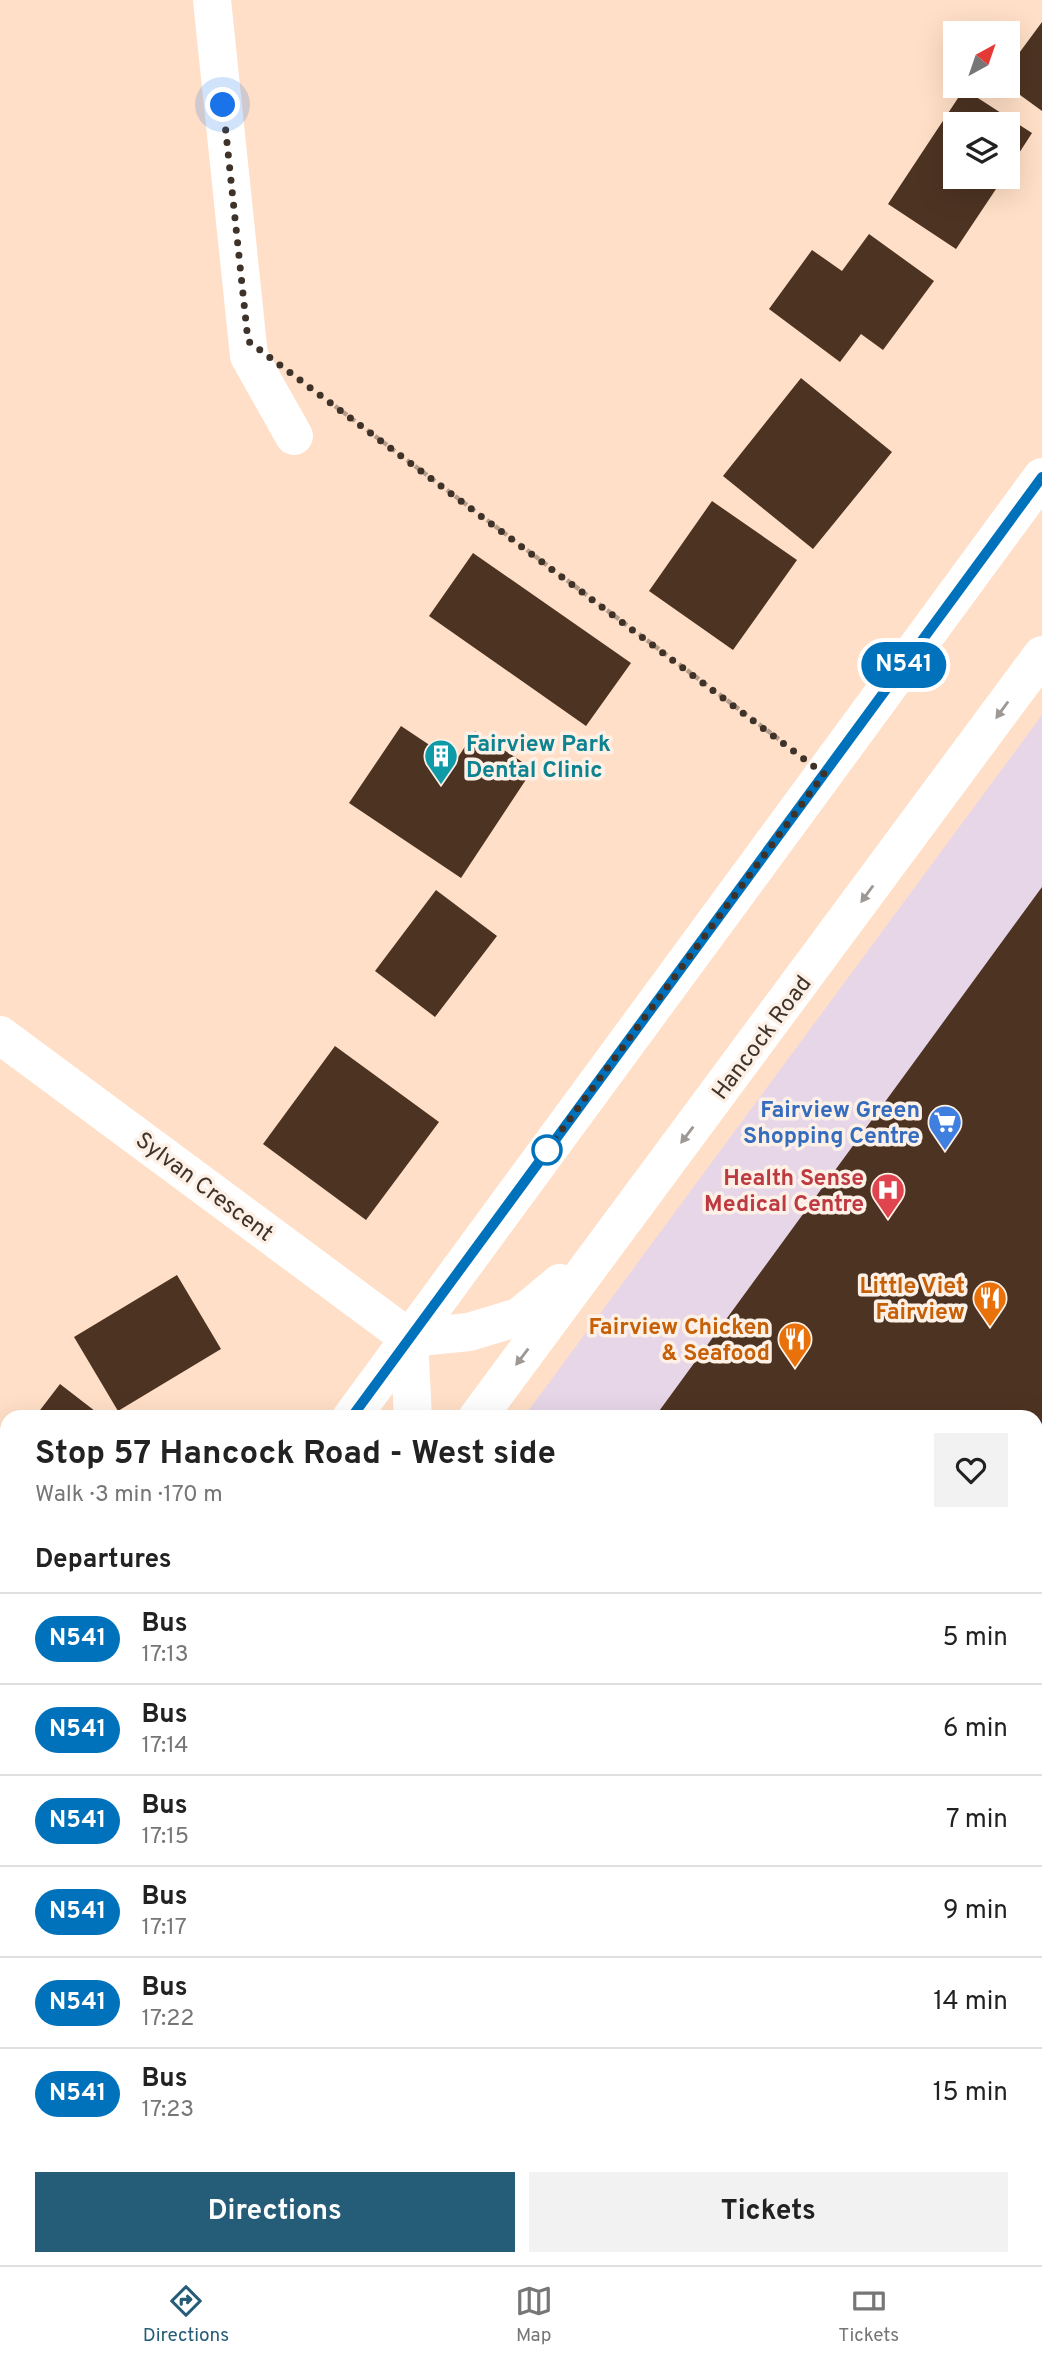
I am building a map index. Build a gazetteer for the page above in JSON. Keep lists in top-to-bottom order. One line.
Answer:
{"streets":{"main road":["Hancock Road","Sylvan Crescent"]},"places":{"building":["Fairview Park Dental Clinic"],"supermarket":["Fairview Green Shopping Centre"],"hospital":["Health Sense Medical Centre"],"restaurant":["Little Viet Fairview","Fairview Chicken & Seafood"]},"lines":["bus line N541"],"north":"top right","page":{"on_map":"N541","heading":[["Stop 57 Hancock Road - West side","Walk · 3 min · 170 m"],"Departures"],"list":[{"mark":"N541","name":"Bus","note":"17:13","value":"5 min"},{"mark":"N541","name":"Bus","note":"17:14","value":"6 min"},{"mark":"N541","name":"Bus","note":"17:15","value":"7 min"},{"mark":"N541","name":"Bus","note":"17:17","value":"9 min"},{"mark":"N541","name":"Bus","note":"17:22","value":"14 min"},{"mark":"N541","name":"Bus","note":"17:23","value":"15 min"}],"buttons":["Directions","Tickets"],"tabs":["Directions","Map","Tickets"]}}
